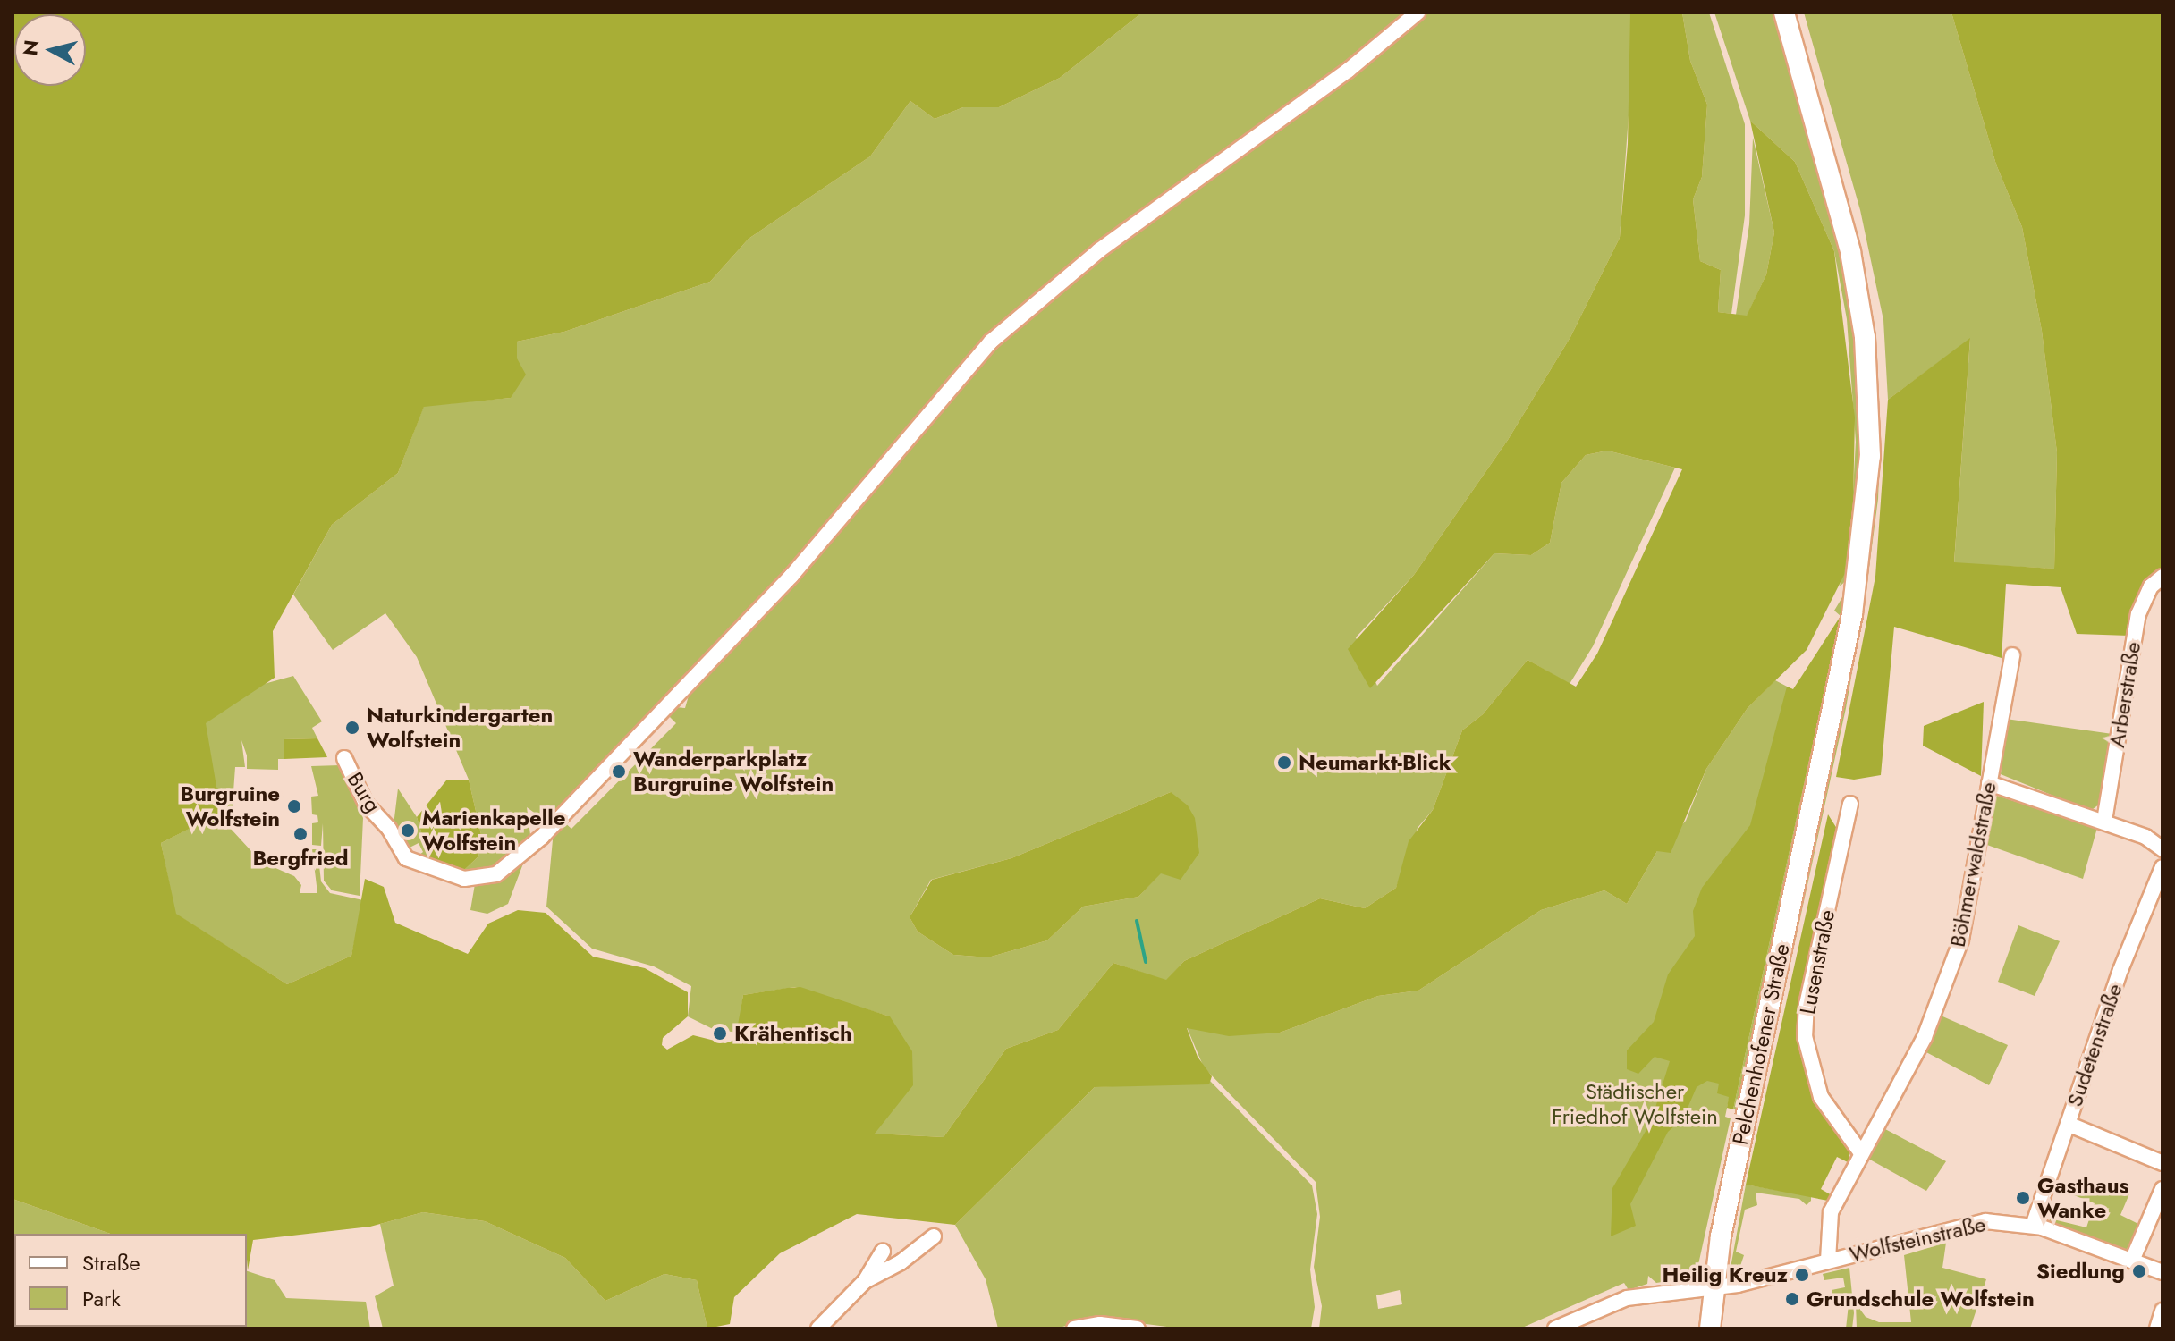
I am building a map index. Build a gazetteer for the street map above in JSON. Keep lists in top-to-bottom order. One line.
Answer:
{"streets":{"main road":["Pelchenhofener Straße"],"street":["Arberstraße","Burg","Böhmerwaldstraße","Lusenstraße","Sudetenstraße","Wolfsteinstraße"]},"crossings":[["Böhmerwaldstraße","Lusenstraße"],["Böhmerwaldstraße","Wolfsteinstraße"],["Pelchenhofener Straße","Wolfsteinstraße"],["Sudetenstraße","Wolfsteinstraße"]],"parks":["Städtischer Friedhof Wolfstein"],"places":["Naturkindergarten Wolfstein","Neumarkt-Blick","Wanderparkplatz Burgruine Wolfstein","Burgruine Wolfstein","Marienkapelle Wolfstein","Bergfried","Krähentisch","Gasthaus Wanke","Siedlung","Heilig Kreuz","Grundschule Wolfstein"],"legend":["Straße","Park"],"north":"left"}
